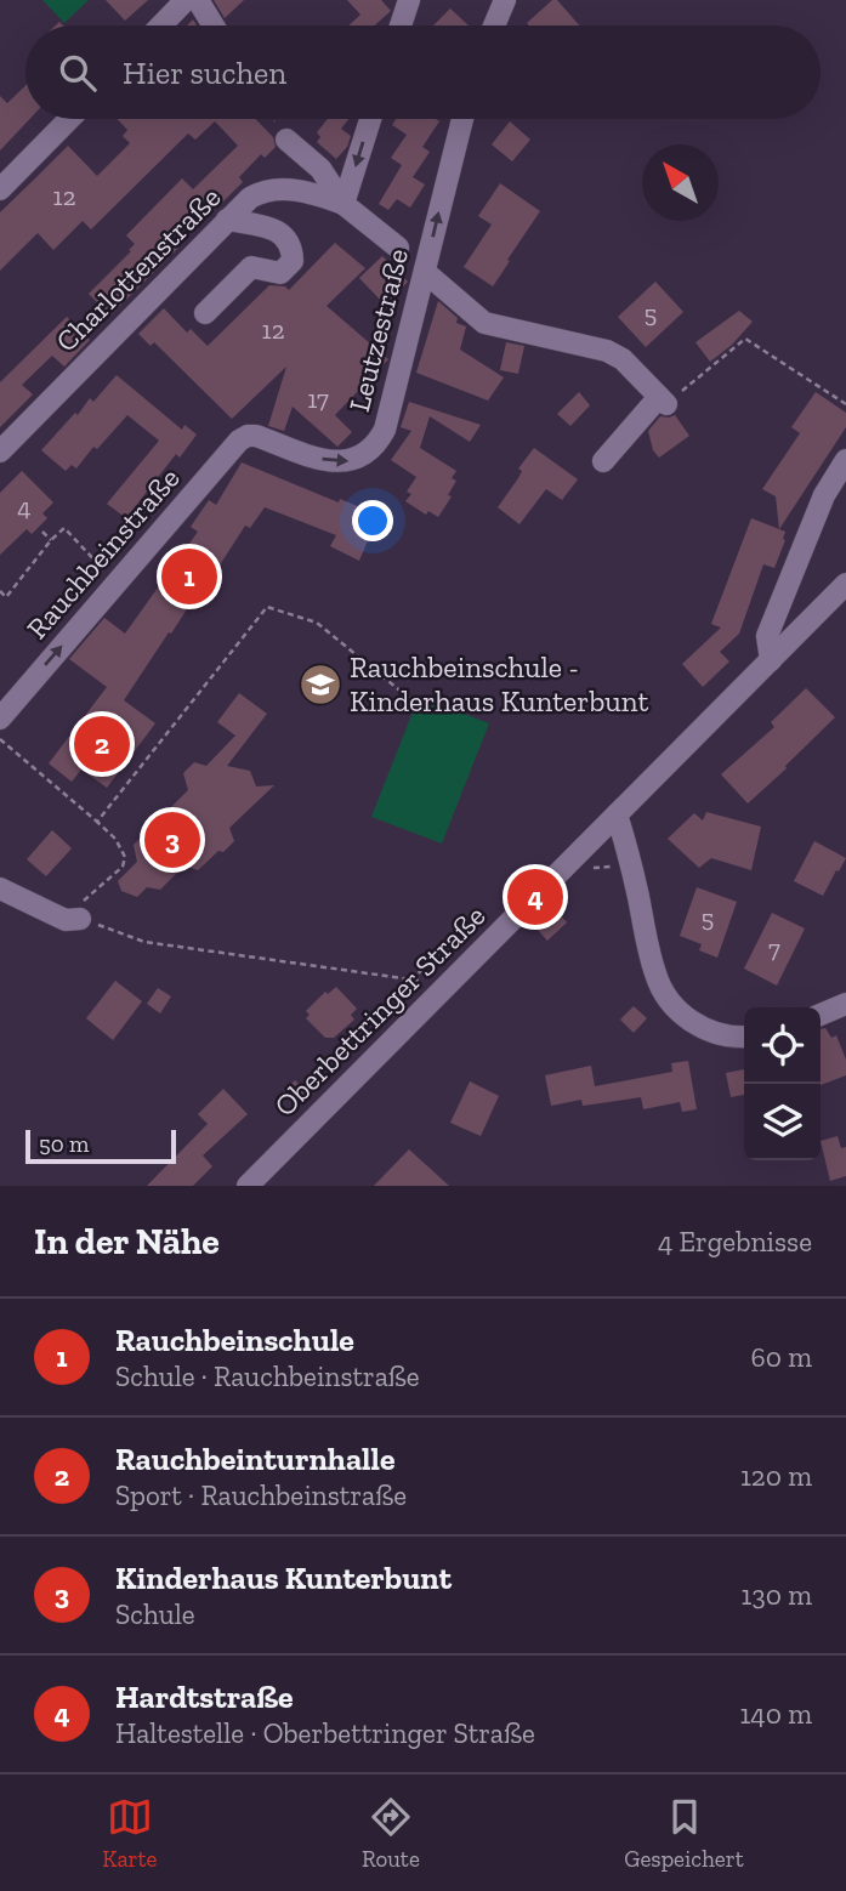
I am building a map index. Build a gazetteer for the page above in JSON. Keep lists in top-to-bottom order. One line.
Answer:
{"streets":{"street":["Charlottenstraße","Leutzestraße","Rauchbeinstraße","Oberbettringer Straße"]},"crossings":[["Leutzestraße","Rauchbeinstraße"]],"one_way":["Leutzestraße","Rauchbeinstraße"],"places":{"school or university":["Rauchbeinschule - Kinderhaus Kunterbunt"]},"house_numbers":["12","5","12","17","4","5","7"],"scale_bar":"50 m","north":"top left","page":{"search":"Hier suchen","pins":["1","2","3","4"],"scale":"50 m","heading":["In der Nähe","4 Ergebnisse"],"list":[{"mark":"1","name":"Rauchbeinschule","note":"Schule · Rauchbeinstraße","value":"60 m"},{"mark":"2","name":"Rauchbeinturnhalle","note":"Sport · Rauchbeinstraße","value":"120 m"},{"mark":"3","name":"Kinderhaus Kunterbunt","note":"Schule","value":"130 m"},{"mark":"4","name":"Hardtstraße","note":"Haltestelle · Oberbettringer Straße","value":"140 m"}],"nav":["Karte","Route","Gespeichert"]}}
